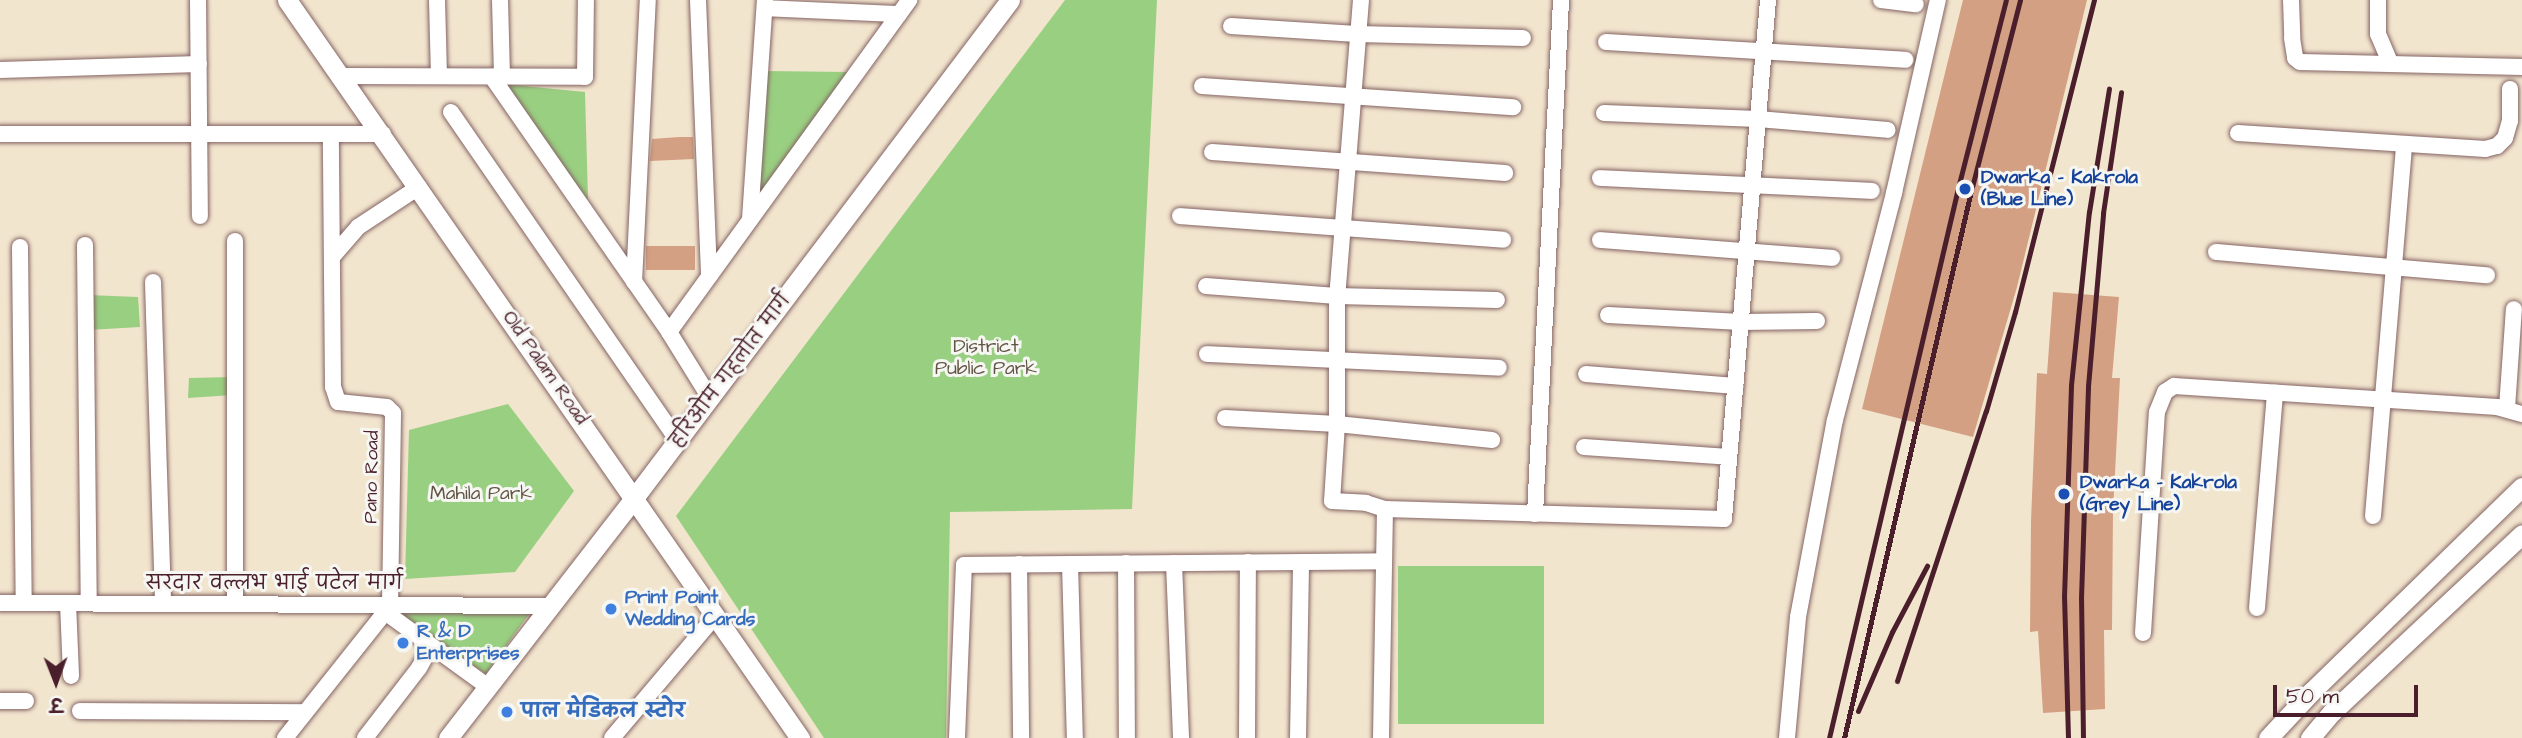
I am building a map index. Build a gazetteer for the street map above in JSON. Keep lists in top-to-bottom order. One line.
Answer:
{"streets":{"street":["Old Palam Road","हरिओम गहलोत मार्ग","Pano Road","सरदार वल्लभ भाई पटेल मार्ग"]},"crossings":[["Old Palam Road","हरिओम गहलोत मार्ग"],["हरिओम गहलोत मार्ग","सरदार वल्लभ भाई पटेल मार्ग"],["Pano Road","सरदार वल्लभ भाई पटेल मार्ग"]],"parks":["District Public Park","Mahila Park"],"places":["Dwarka - Kakrola (Blue Line)","Dwarka - Kakrola (Grey Line)","Print Point Wedding Cards","R & D Enterprises","पाल मेडिकल स्टोर"],"scale_bar":"50 m","north":"bottom"}
